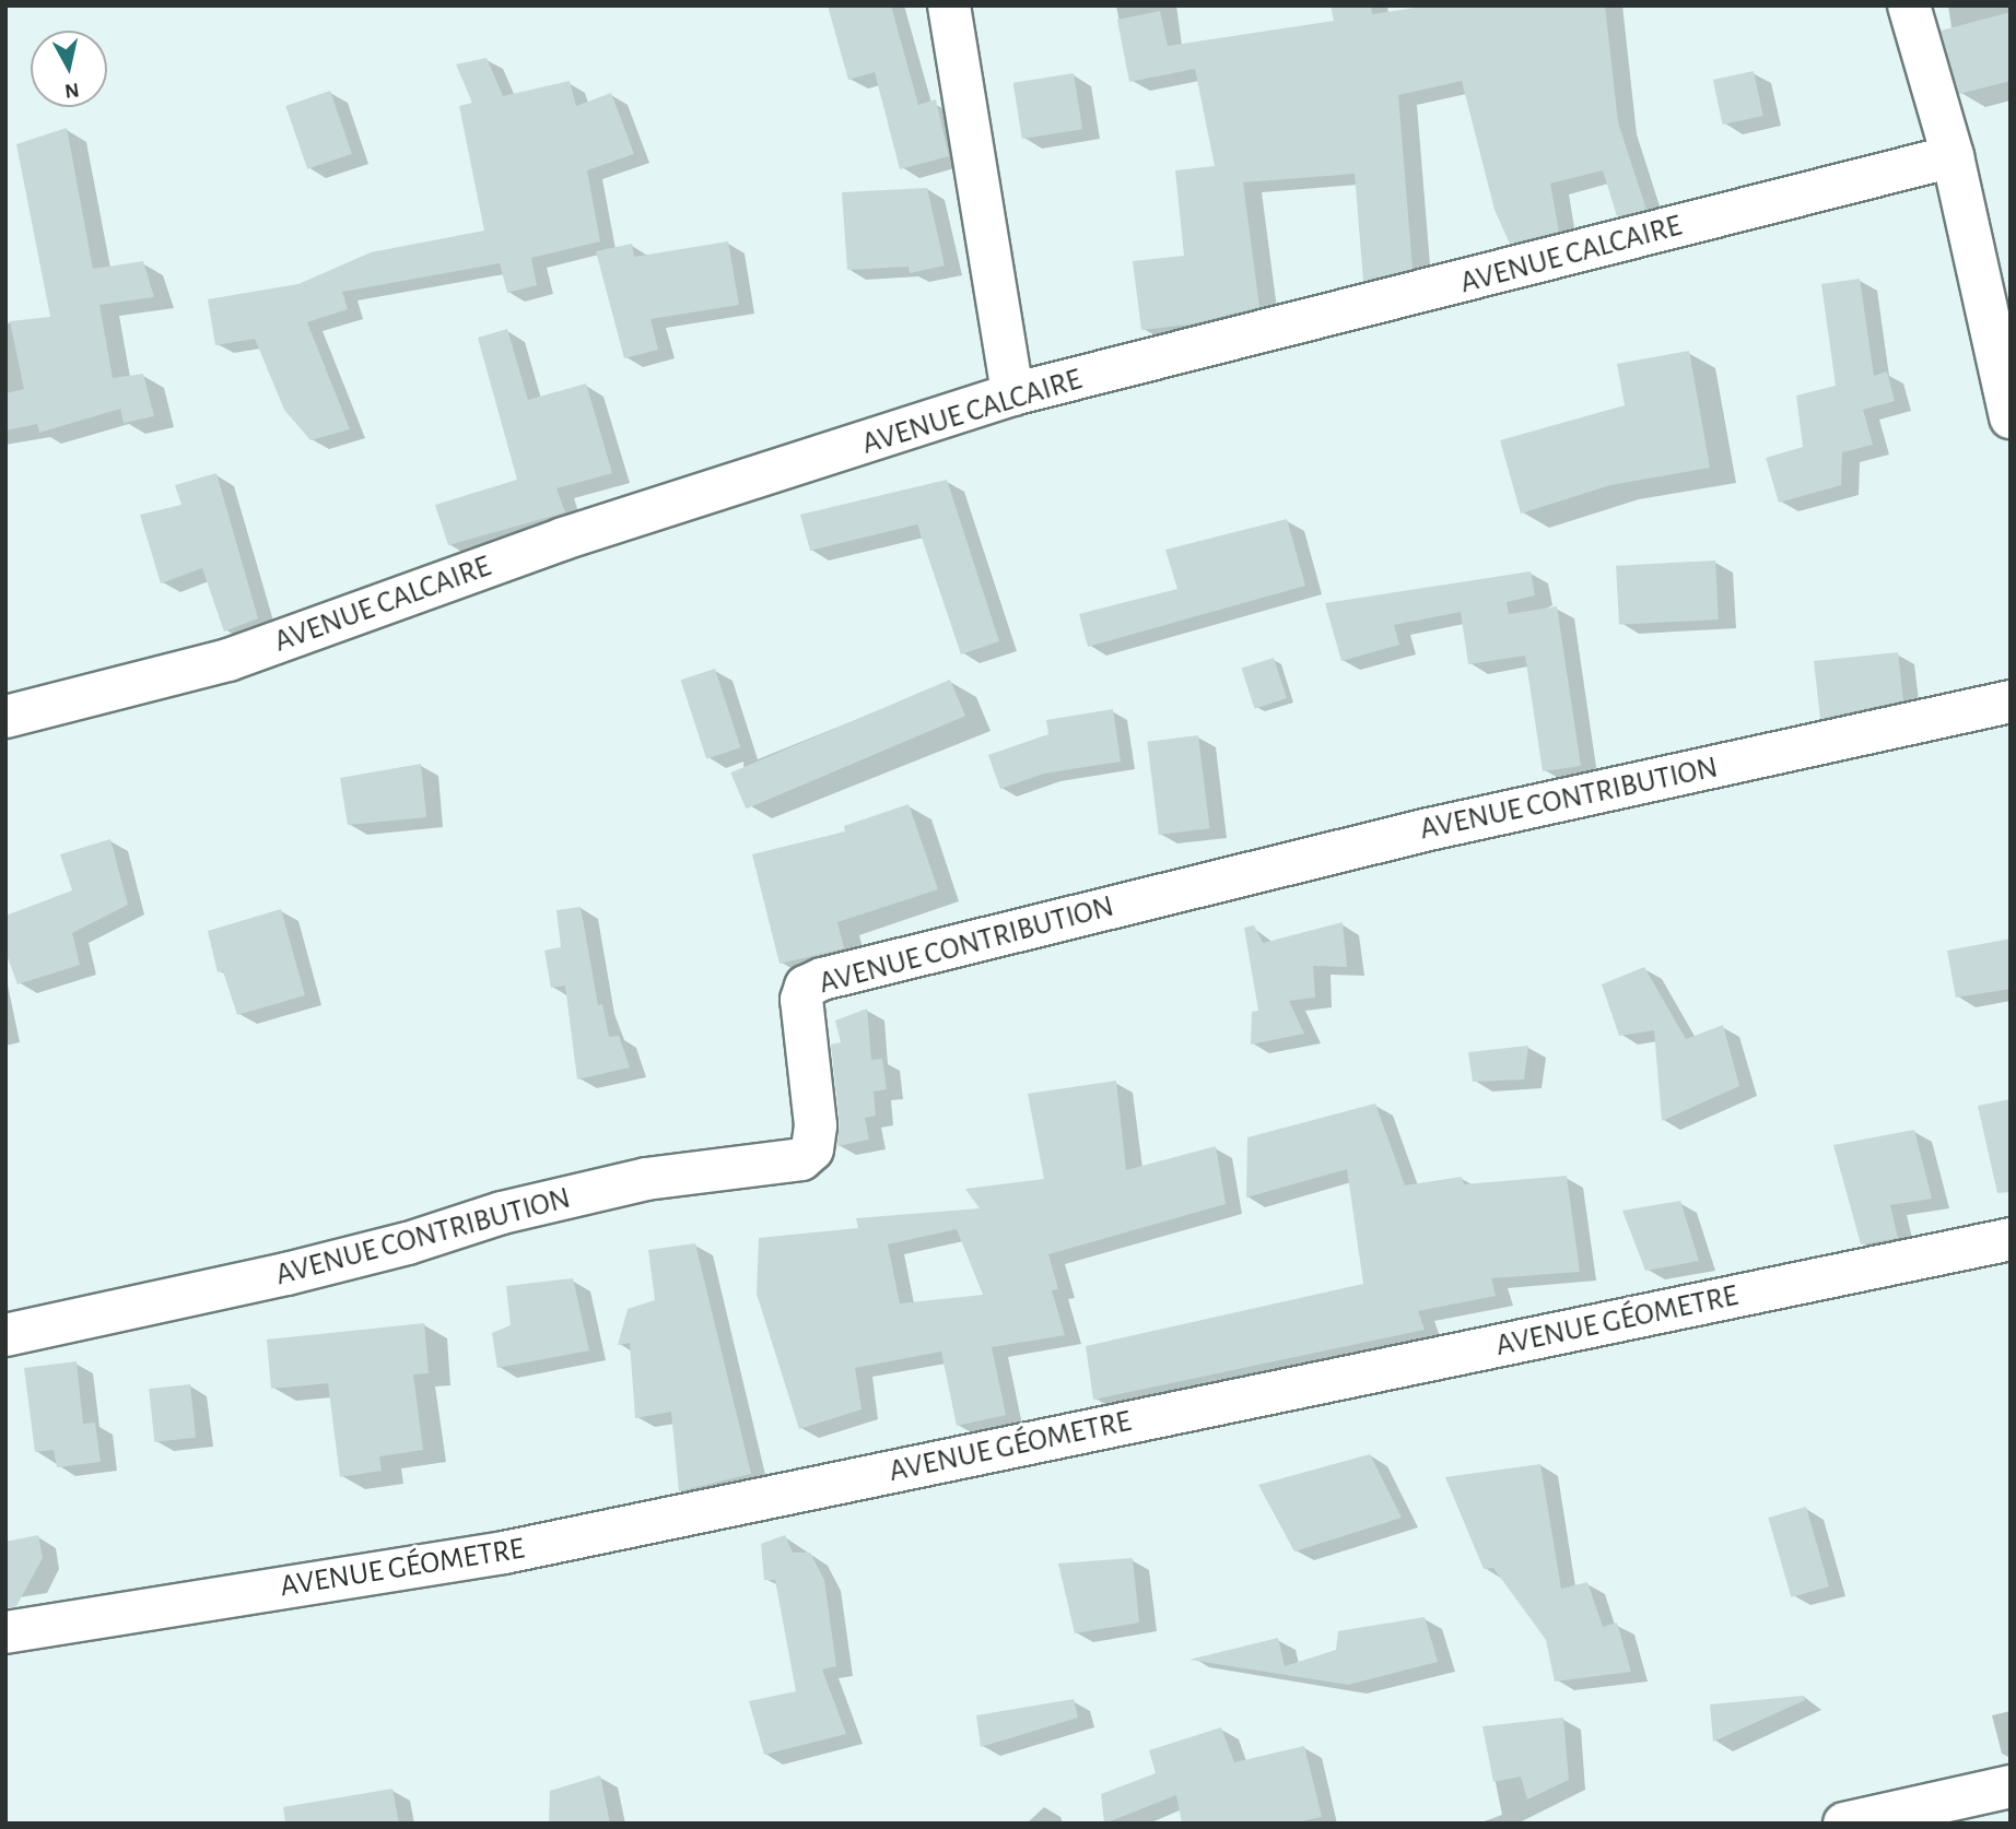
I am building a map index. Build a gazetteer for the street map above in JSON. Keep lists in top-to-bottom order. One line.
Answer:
{"streets":{"street":["AVENUE CALCAIRE","AVENUE CONTRIBUTION","AVENUE GÉOMETRE"]},"north":"bottom"}
